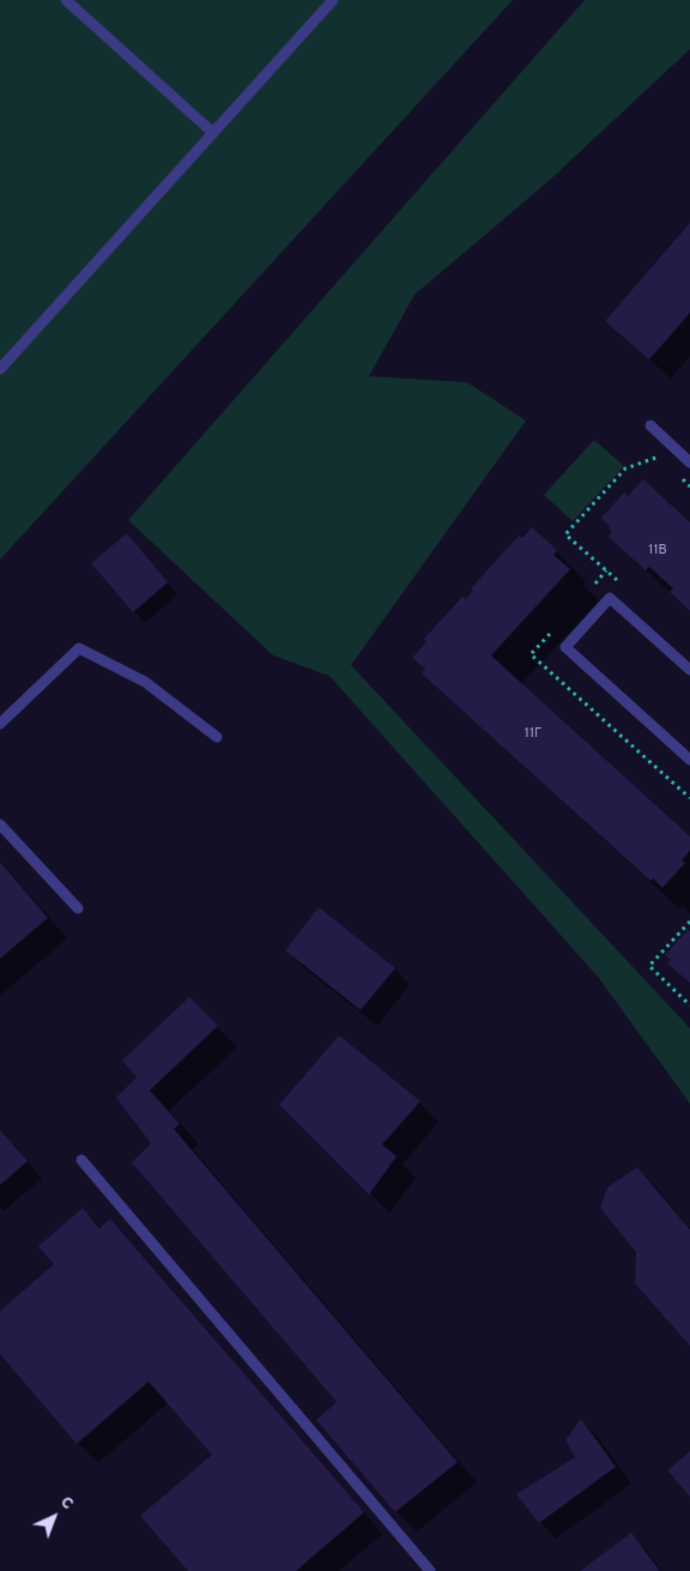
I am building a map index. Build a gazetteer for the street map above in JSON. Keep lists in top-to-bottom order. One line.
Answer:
{"house_numbers":["11В","11Г"],"north":"top right"}
